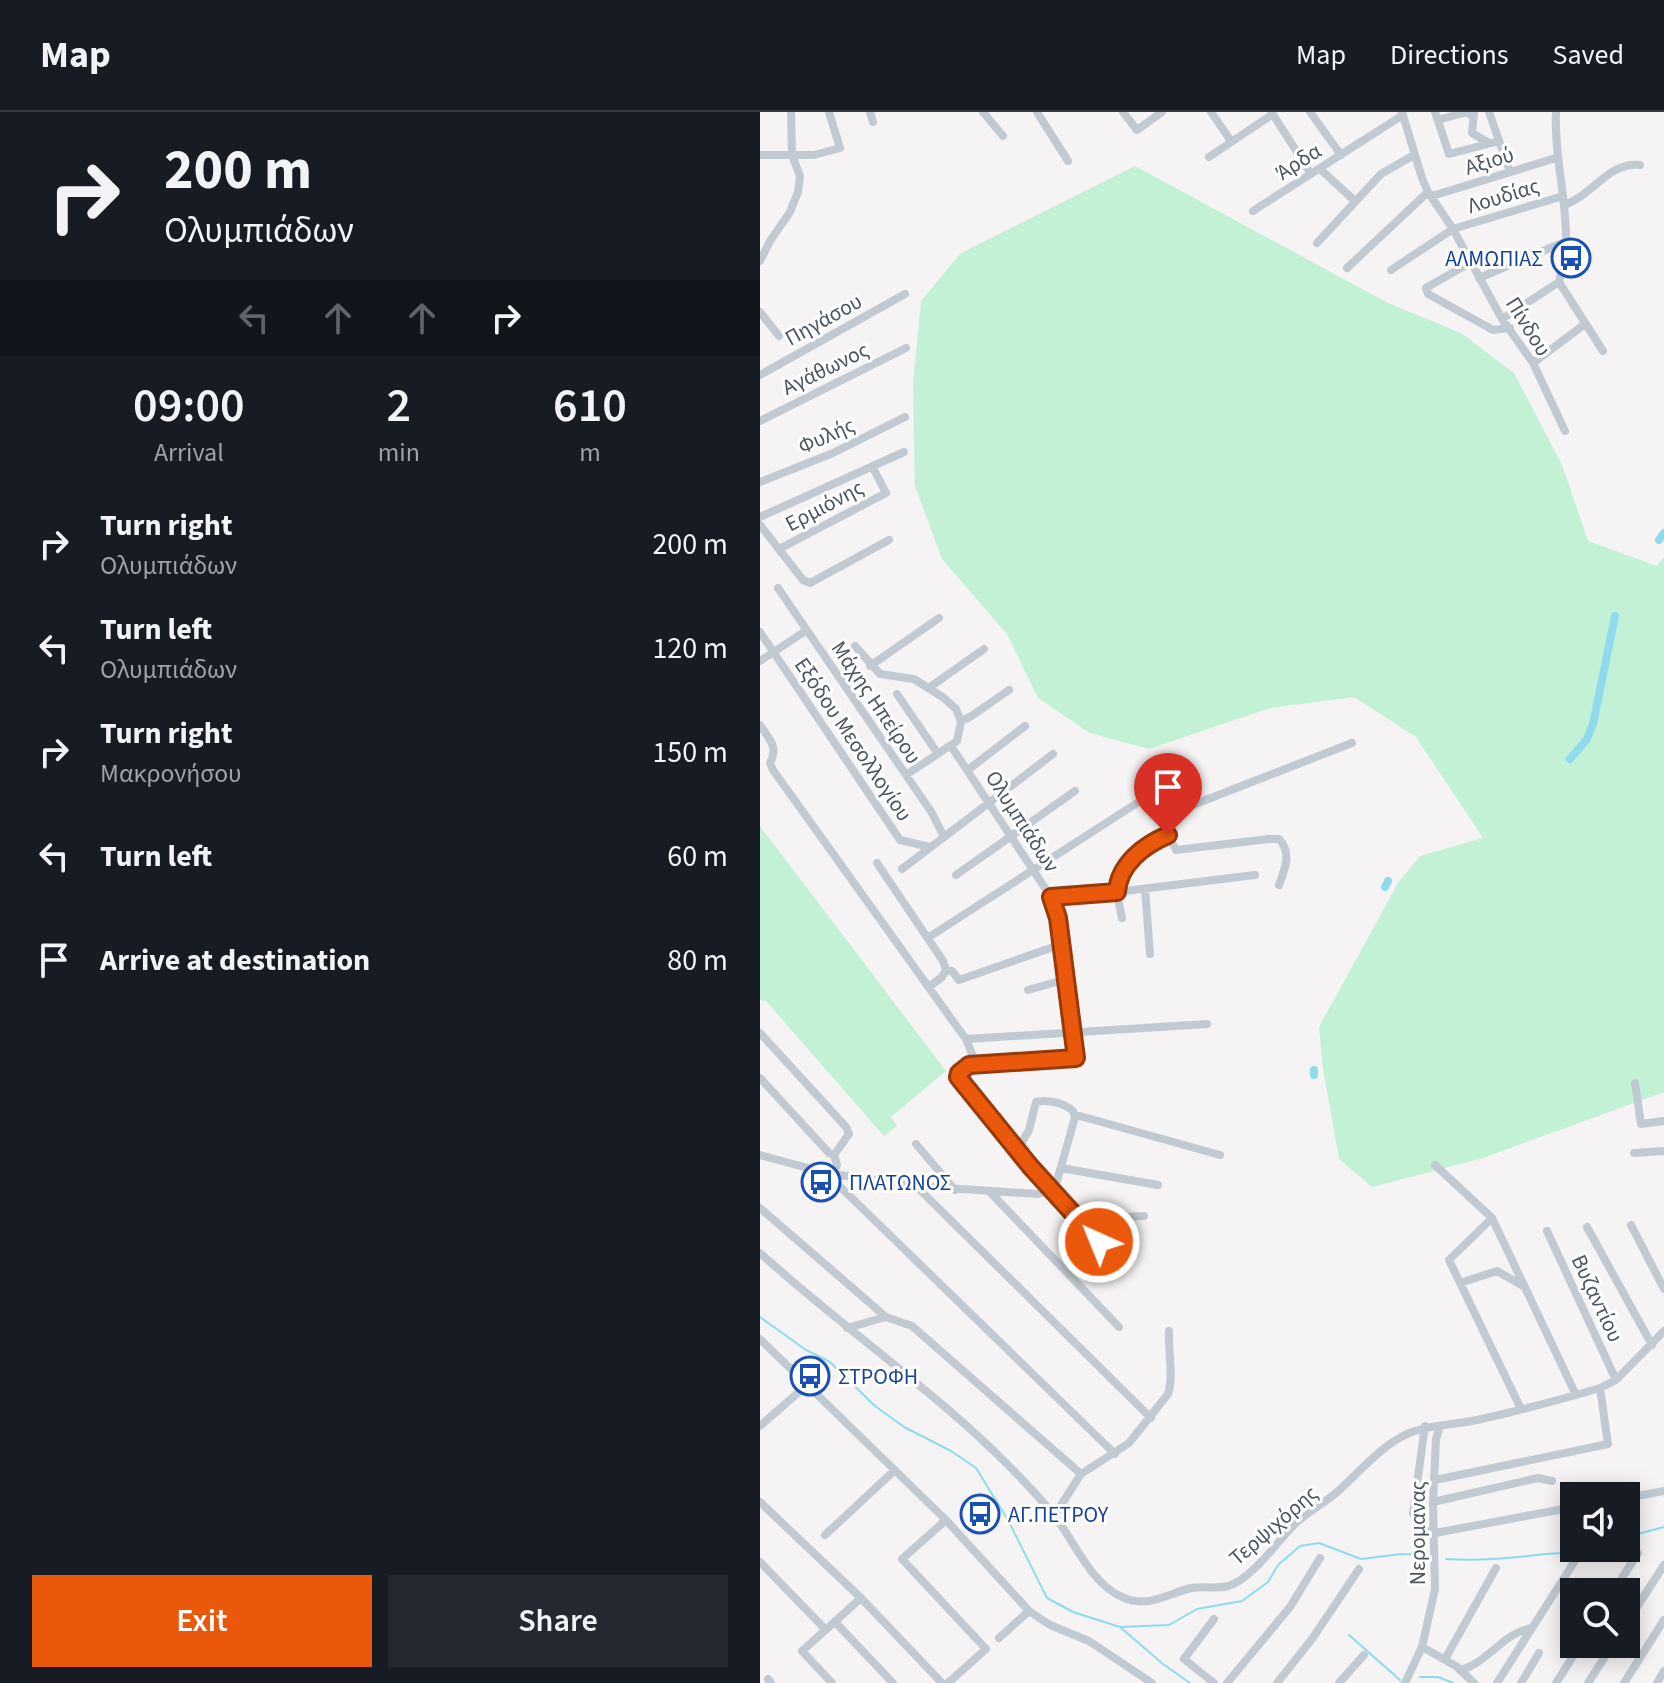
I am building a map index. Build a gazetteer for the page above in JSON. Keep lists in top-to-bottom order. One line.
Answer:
{"streets":{"street":["Αξιού","Άρδα","Λουδίας","Πηγάσου","Πίνδου","Αγάθωνος","Φυλής","Ερμιόνης","Μάχης Ηπείρου","Εξόδου Μεσολλογίου","Ολυμπιάδων","Βυζαντίου","Τερψιχόρης","Νερομανας"]},"crossings":[["Αξιού","Πίνδου"],["Άρδα","Πίνδου"],["Λουδίας","Πίνδου"],["Βυζαντίου","Τερψιχόρης"],["Τερψιχόρης","Νερομανας"]],"places":{"bus stop":["ΑΛΜΩΠΙΑΣ","ΠΛΑΤΩΝΟΣ","ΣΤΡΟΦΗ","ΑΓ.ΠΕΤΡΟΥ"]},"page":{"header":"Map","nav":["Map","Directions","Saved"],"turn":["200 m","Ολυμπιάδων"],"eta":["09:00","Arrival","2","min","610","m"],"list":[{"name":"Turn right","note":"Ολυμπιάδων","value":"200 m"},{"name":"Turn left","note":"Ολυμπιάδων","value":"120 m"},{"name":"Turn right","note":"Μακρονήσου","value":"150 m"},{"name":"Turn left","value":"60 m"},{"name":"Arrive at destination","value":"80 m"}],"buttons":["Exit","Share"]}}
